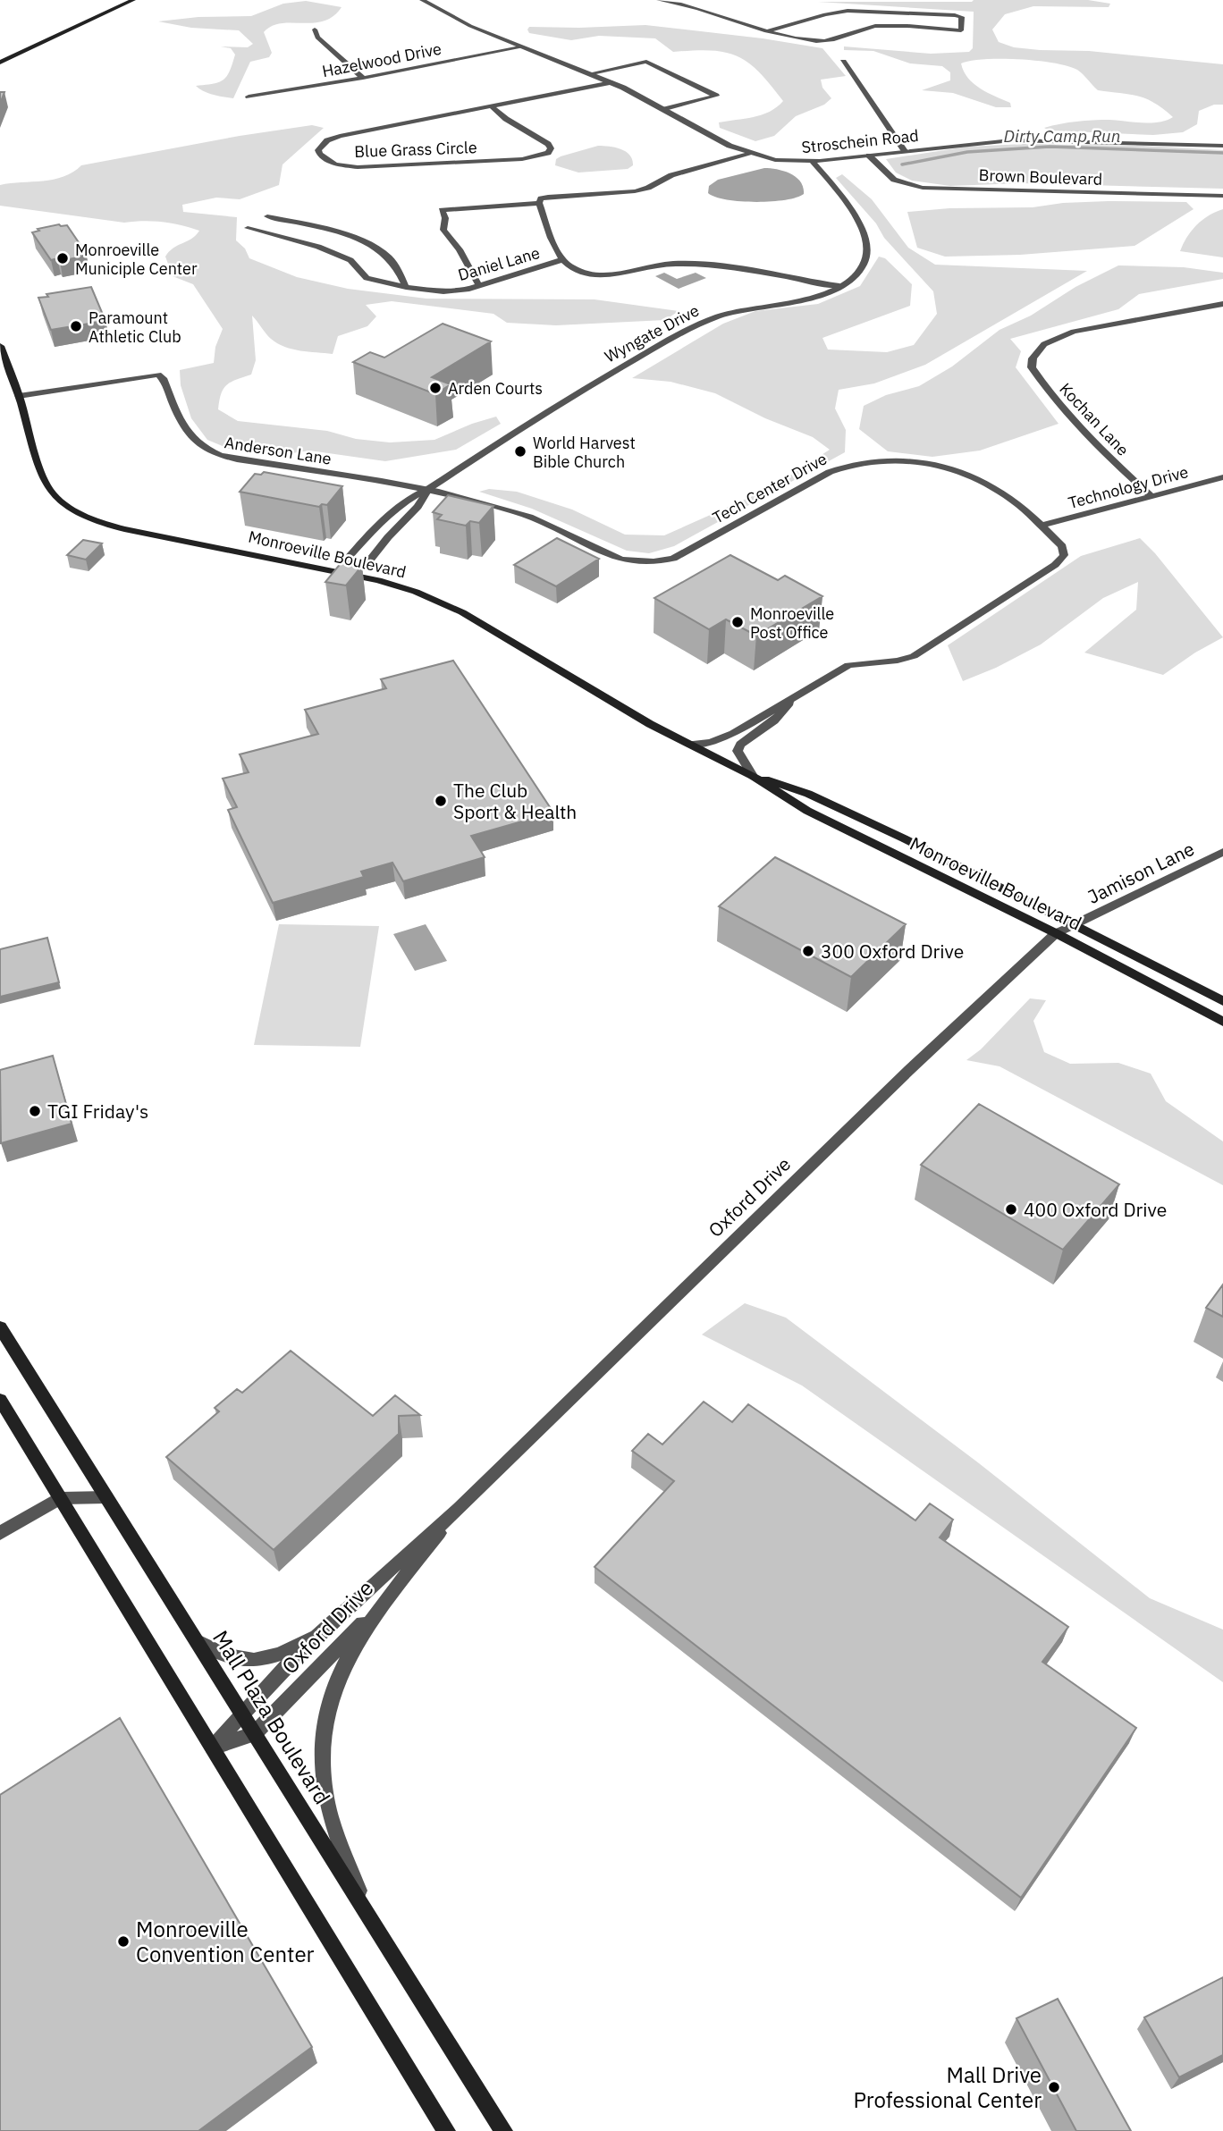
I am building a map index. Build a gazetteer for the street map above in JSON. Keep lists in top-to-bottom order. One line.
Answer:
{"streets":{"main road":["Monroeville Boulevard","Mall Plaza Boulevard"],"street":["Hazelwood Drive","Stroschein Road","Blue Grass Circle","Brown Boulevard","Daniel Lane","Wyngate Drive","Kochan Lane","Anderson Lane","Technology Drive","Tech Center Drive","Jamison Lane","Oxford Drive"]},"crossings":[["Hazelwood Drive","Stroschein Road"],["Stroschein Road","Blue Grass Circle"],["Stroschein Road","Brown Boulevard"],["Stroschein Road","Wyngate Drive"],["Wyngate Drive","Anderson Lane"],["Wyngate Drive","Tech Center Drive"],["Wyngate Drive","Monroeville Boulevard"],["Kochan Lane","Technology Drive"],["Anderson Lane","Tech Center Drive"],["Anderson Lane","Monroeville Boulevard"],["Technology Drive","Tech Center Drive"],["Tech Center Drive","Monroeville Boulevard"],["Monroeville Boulevard","Jamison Lane"],["Monroeville Boulevard","Oxford Drive"],["Jamison Lane","Oxford Drive"],["Oxford Drive","Mall Plaza Boulevard"]],"water":["Dirty Camp Run"],"places":["Monroeville Municiple Center","Paramount Athletic Club","Arden Courts","World Harvest Bible Church","Monroeville Post Office","The Club Sport & Health","300 Oxford Drive","TGI Friday's","400 Oxford Drive","Monroeville Convention Center","Mall Drive Professional Center"]}
